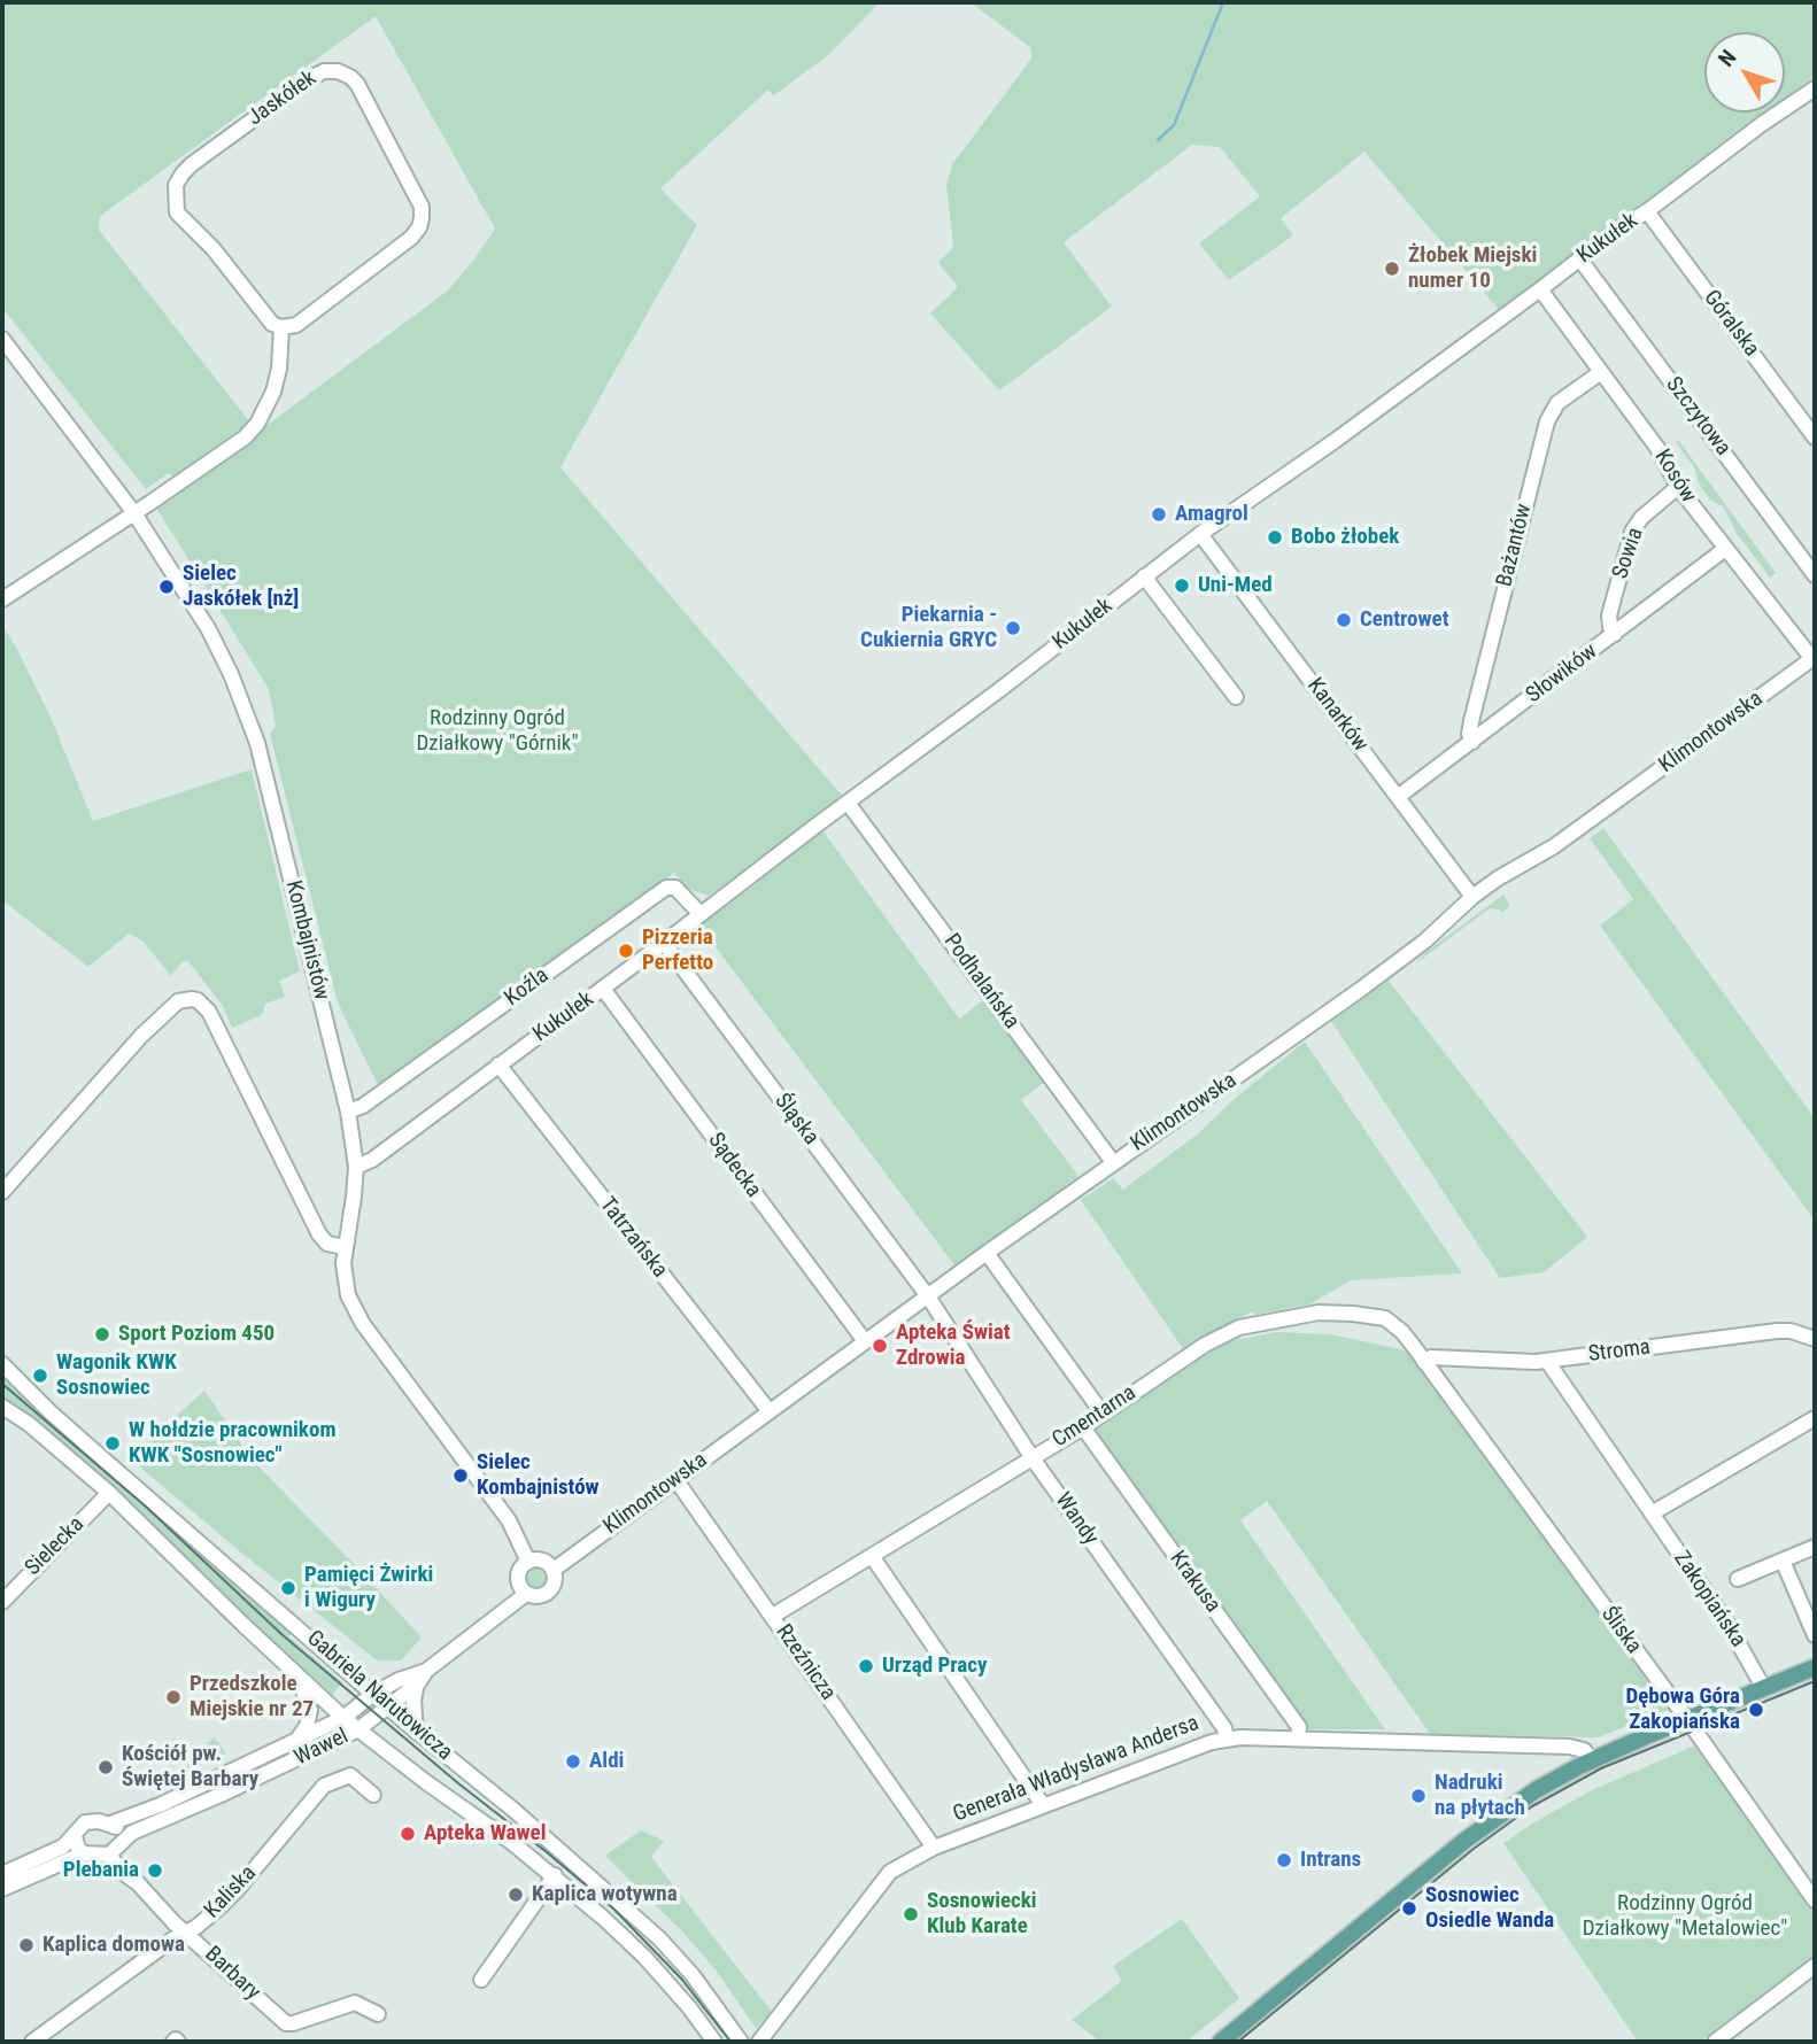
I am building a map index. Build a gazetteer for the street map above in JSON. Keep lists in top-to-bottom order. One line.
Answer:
{"streets":{"street":["Jaskółek","Kukułek","Góralska","Szczytowa","Kosów","Bażantów","Sowia","Słowików","Kanarków","Klimontowska","Kombajnistów","Podhalańska","Koźla","Śląska","Sądecka","Tatrzańska","Stroma","Cmentarna","Wandy","Sielecka","Krakusa","Zakopiańska","Śliska","Rzeźnicza","Gabriela Narutowicza","Wawel","Generała Władysława Andersa","Kaliska","Barbary"]},"crossings":[["Kukułek","Góralska"],["Kukułek","Szczytowa"],["Kukułek","Kosów"],["Kukułek","Kanarków"],["Kukułek","Kombajnistów"],["Kukułek","Podhalańska"],["Kukułek","Koźla"],["Kukułek","Śląska"],["Kukułek","Sądecka"],["Kukułek","Tatrzańska"],["Kosów","Bażantów"],["Kosów","Sowia"],["Kosów","Słowików"],["Kosów","Klimontowska"],["Bażantów","Słowików"],["Sowia","Słowików"],["Słowików","Kanarków"],["Kanarków","Klimontowska"],["Klimontowska","Kombajnistów"],["Klimontowska","Podhalańska"],["Klimontowska","Śląska"],["Klimontowska","Sądecka"],["Klimontowska","Tatrzańska"],["Klimontowska","Wandy"],["Klimontowska","Rzeźnicza"],["Kombajnistów","Koźla"],["Śląska","Wandy"],["Stroma","Cmentarna"],["Stroma","Zakopiańska"],["Stroma","Śliska"],["Cmentarna","Wandy"],["Cmentarna","Krakusa"],["Cmentarna","Śliska"],["Cmentarna","Rzeźnicza"],["Wandy","Generała Władysława Andersa"],["Sielecka","Gabriela Narutowicza"],["Krakusa","Generała Władysława Andersa"],["Rzeźnicza","Generała Władysława Andersa"],["Gabriela Narutowicza","Wawel"],["Wawel","Barbary"],["Kaliska","Barbary"]],"parks":["Rodzinny Ogród Działkowy \"Górnik\"","Rodzinny Ogród Działkowy \"Metalowiec\""],"places":["Żłobek Miejski numer 10","Amagrol","Bobo żłobek","Uni-Med","Sielec Jaskółek [nż]","Centrowet","Piekarnia - Cukiernia GRYC","Pizzeria Perfetto","Sport Poziom 450","Apteka Świat Zdrowia","Wagonik KWK Sosnowiec","W hołdzie pracownikom KWK \"Sosnowiec\"","Sielec Kombajnistów","Pamięci Żwirki i Wigury","Urząd Pracy","Przedszkole Miejskie nr 27","Dębowa Góra Zakopiańska","Aldi","Kościół pw. Świętej Barbary","Nadruki na płytach","Apteka Wawel","Intrans","Plebania","Kaplica wotywna","Sosnowiec Osiedle Wanda","Sosnowiecki Klub Karate","Kaplica domowa"],"north":"top left"}
